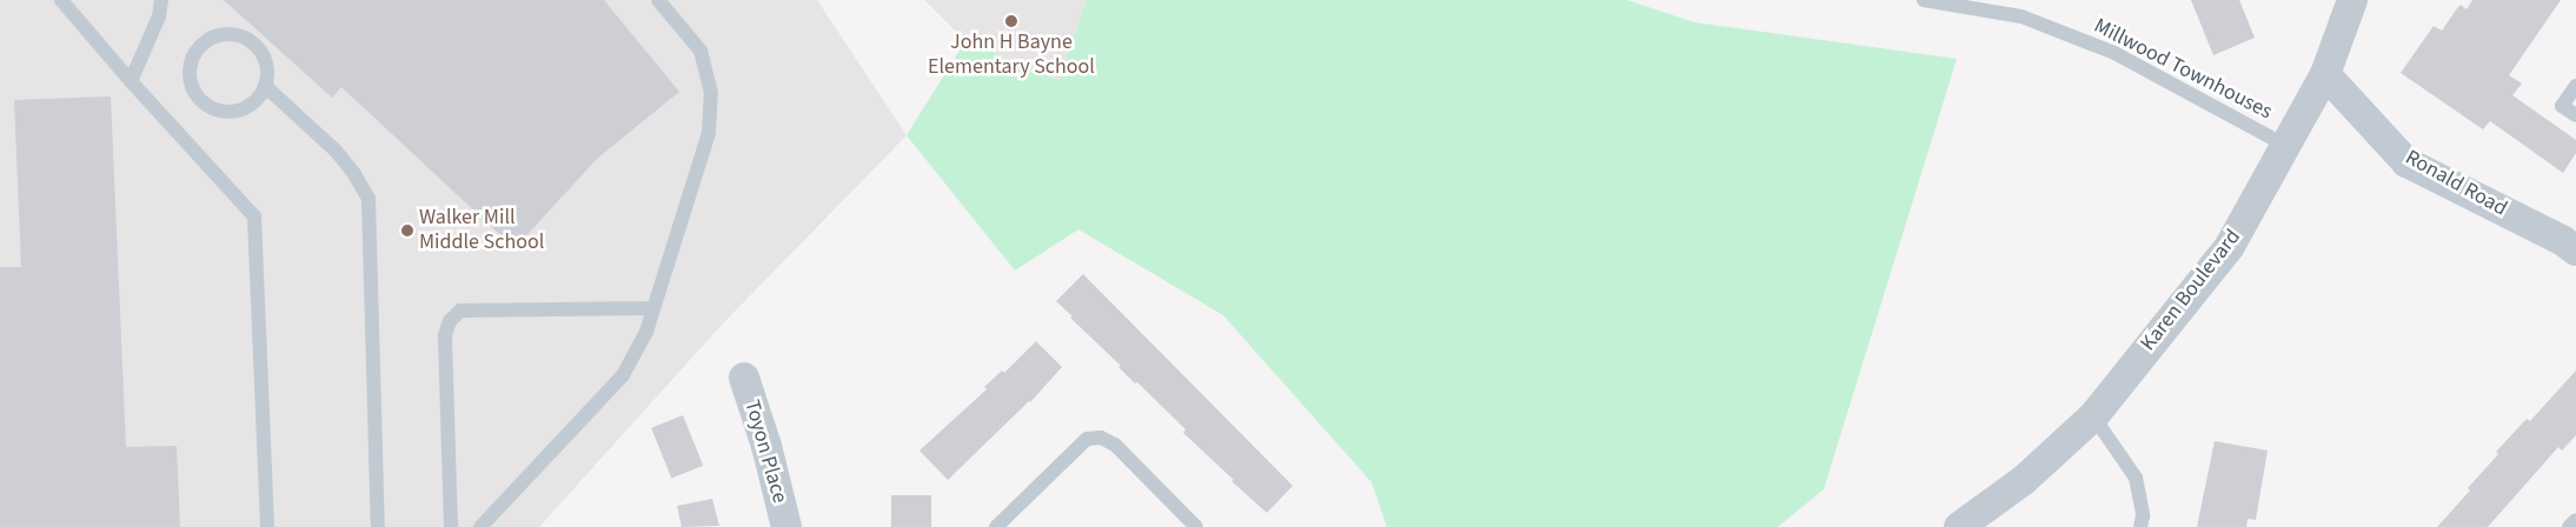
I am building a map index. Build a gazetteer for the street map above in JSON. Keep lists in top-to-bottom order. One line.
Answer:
{"streets":{"street":["Ronald Road","Karen Boulevard","Toyon Place"],"lane":["Millwood Townhouses"]},"crossings":[["Millwood Townhouses","Karen Boulevard"],["Ronald Road","Karen Boulevard"]],"places":["John H Bayne Elementary School","Walker Mill Middle School"]}
